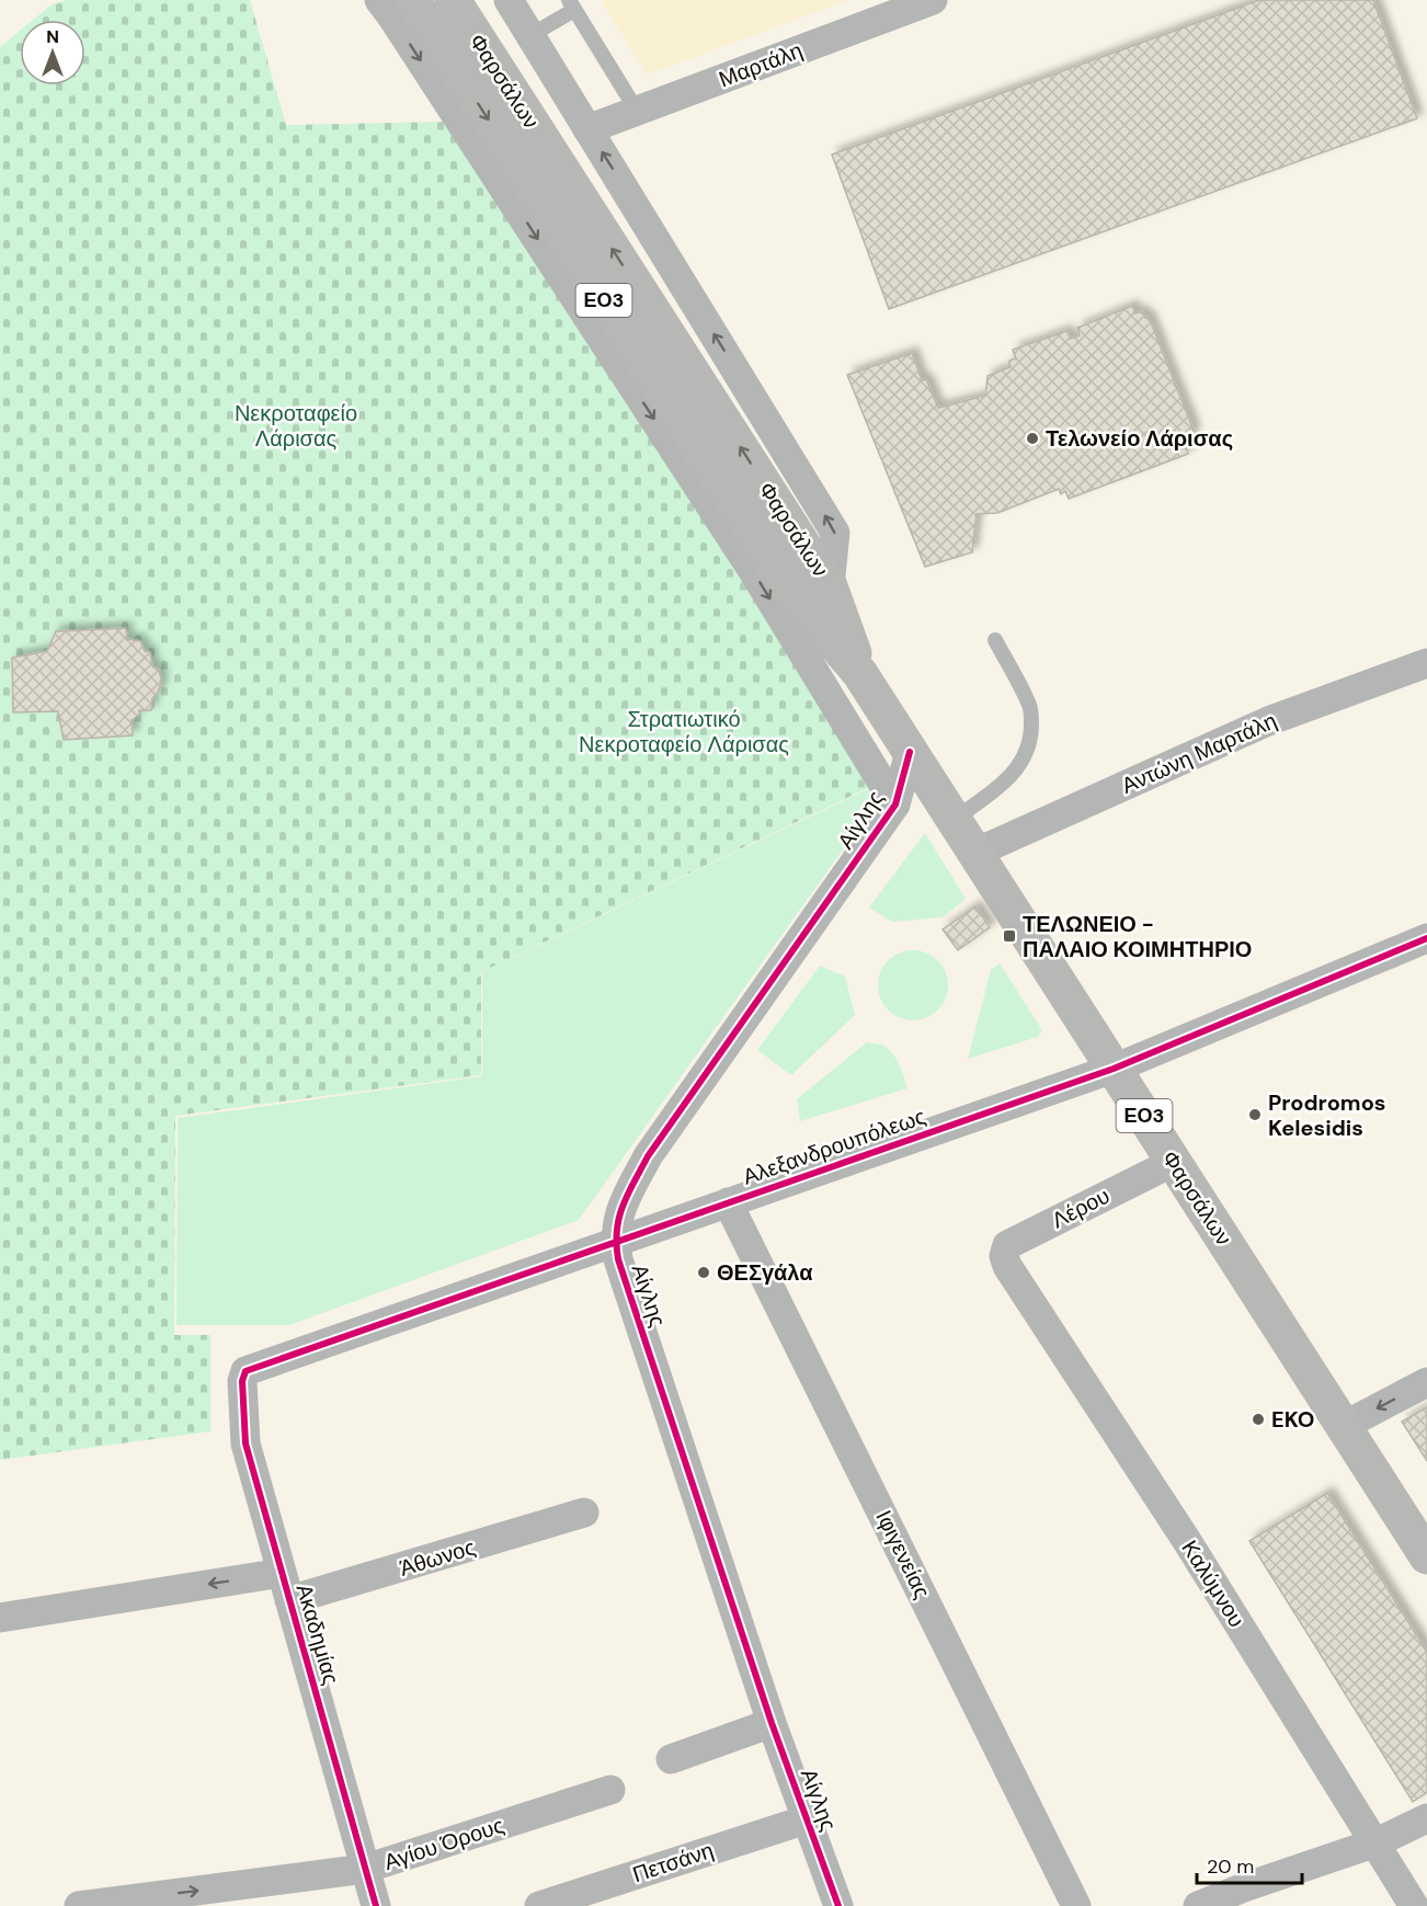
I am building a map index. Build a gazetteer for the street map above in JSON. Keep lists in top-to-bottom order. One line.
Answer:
{"streets":{"main road":["Φαρσάλων","ΕΟ3"],"street":["Μαρτάλη","Αντώνη Μαρτάλη","Αίγλης","Αλεξανδρουπόλεως","Λέρου","Ιφιγενείας","Άθωνος","Καλύμνου","Ακαδημίας","Αγίου Όρους","Πετσάνη"]},"crossings":[["Μαρτάλη","Φαρσάλων"],["Φαρσάλων","Αντώνη Μαρτάλη"],["Φαρσάλων","Αίγλης"],["Φαρσάλων","Αλεξανδρουπόλεως"],["Φαρσάλων","Λέρου"],["Αίγλης","Αλεξανδρουπόλεως"],["Αίγλης","Πετσάνη"],["Αλεξανδρουπόλεως","Ιφιγενείας"],["Αλεξανδρουπόλεως","Ακαδημίας"],["Λέρου","Καλύμνου"],["Άθωνος","Ακαδημίας"],["Ακαδημίας","Αγίου Όρους"]],"one_way":["Άθωνος","Αγίου Όρους"],"parks":["Νεκροταφείο Λάρισας","Στρατιωτικό Νεκροταφείο Λάρισας"],"places":{"other":["Τελωνείο Λάρισας","Prodromos Kelesidis","ΘΕΣγάλα","EKO"],"transit":["ΤΕΛΩΝΕΙΟ - ΠΑΛΑΙΟ ΚΟΙΜΗΤΗΡΙΟ"]},"scale_bar":"20 m","north":"top"}
